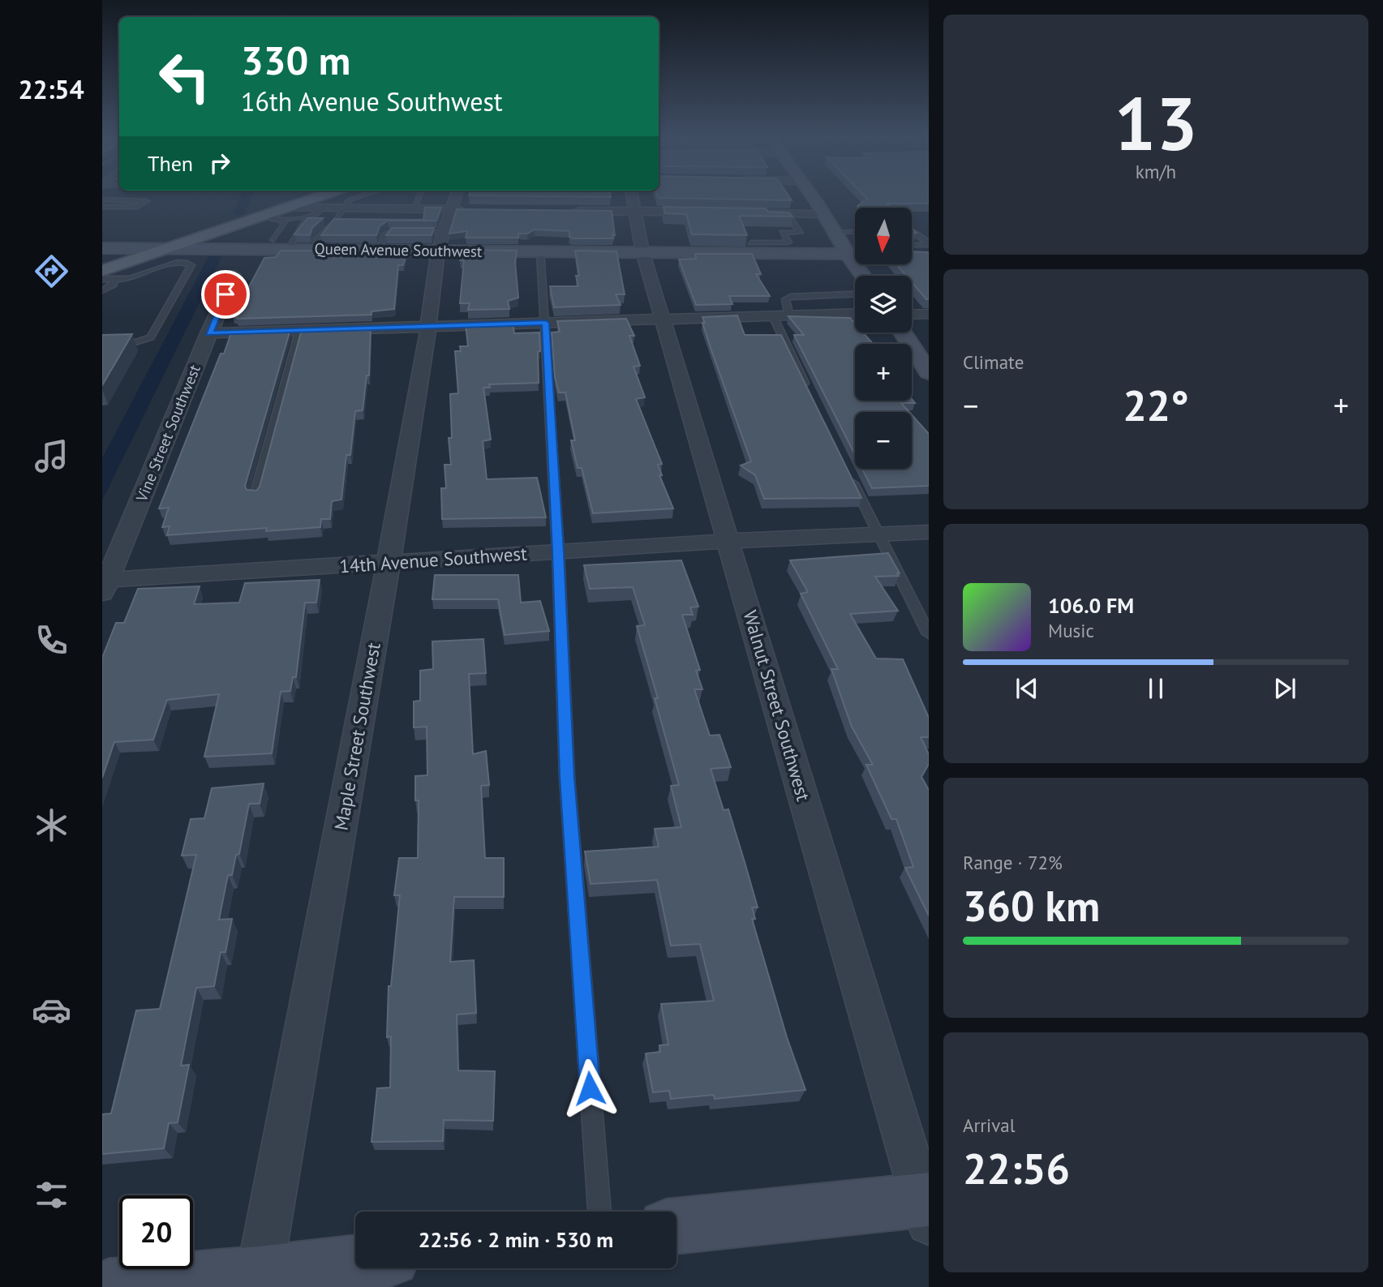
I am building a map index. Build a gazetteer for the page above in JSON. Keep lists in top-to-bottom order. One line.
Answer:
{"streets":{"street":["Queen Avenue Southwest","Vine Street Southwest","14th Avenue Southwest","Walnut Street Southwest","Maple Street Southwest"]},"crossings":[["Queen Avenue Southwest","Walnut Street Southwest"],["Queen Avenue Southwest","Maple Street Southwest"],["Vine Street Southwest","14th Avenue Southwest"],["14th Avenue Southwest","Walnut Street Southwest"],["14th Avenue Southwest","Maple Street Southwest"]],"north":"bottom","page":{"tabs":"22:54","tile":[["13","km/h"],"Climate",["Range · 72%","360 km"],["Arrival","22:56"]],"turn":["330 m","16th Avenue Southwest"],"then":"Then","map_buttons":["+","−"],"heat":["−","22°","+"],"song":["106.0 FM","Music"],"limit":"20","trip":"22:56 · 2 min · 530 m"}}
